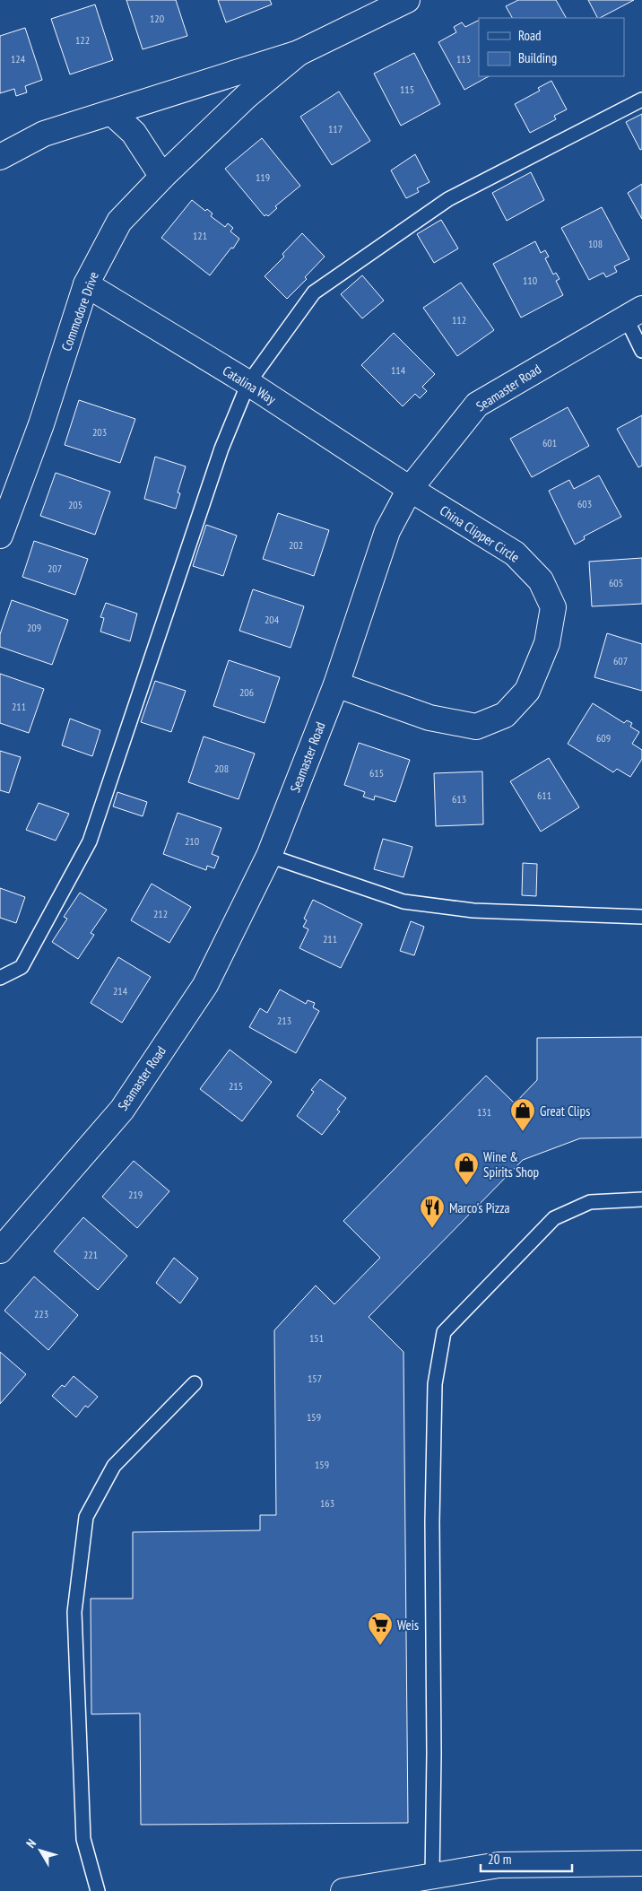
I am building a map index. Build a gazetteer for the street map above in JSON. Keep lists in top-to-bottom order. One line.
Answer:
{"streets":{"street":["Commodore Drive","Catalina Way","Seamaster Road","China Clipper Circle"]},"crossings":[["Commodore Drive","Catalina Way"],["Catalina Way","Seamaster Road"],["Catalina Way","China Clipper Circle"],["Seamaster Road","China Clipper Circle"]],"places":{"shop":["Great Clips","Wine & Spirits Shop"],"restaurant":["Marco's Pizza"],"supermarket":["Weis"]},"house_numbers":["120","122","124","113","115","117","119","121","108","110","112","114","203","601","603","205","202","207","605","204","209","607","206","211","609","208","615","611","613","210","212","211","214","213","215","131","219","221","223","151","157","159","159","163"],"legend":["Road","Building"],"scale_bar":"20 m","north":"top left"}
